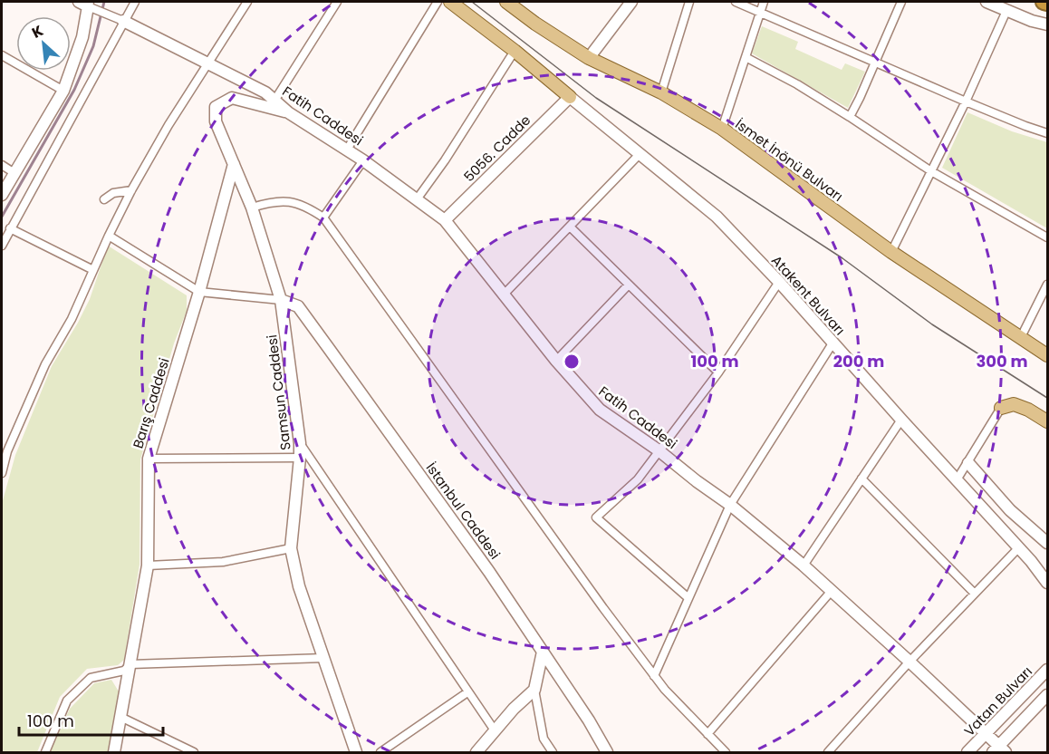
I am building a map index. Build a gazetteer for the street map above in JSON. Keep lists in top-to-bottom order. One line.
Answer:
{"streets":{"main road":["İsmet İnönü Bulvarı"],"street":["Fatih Caddesi","5056. Cadde","Atakent Bulvarı","Samsun Caddesi","Barış Caddesi","İstanbul Caddesi","Vatan Bulvarı"]},"crossings":[["Fatih Caddesi","5056. Cadde"],["Fatih Caddesi","Samsun Caddesi"],["Fatih Caddesi","Vatan Bulvarı"],["5056. Cadde","Atakent Bulvarı"],["Samsun Caddesi","Barış Caddesi"],["Samsun Caddesi","İstanbul Caddesi"]],"scale_bar":"100 m","north":"top left","rings":["100 m","200 m","300 m"]}
